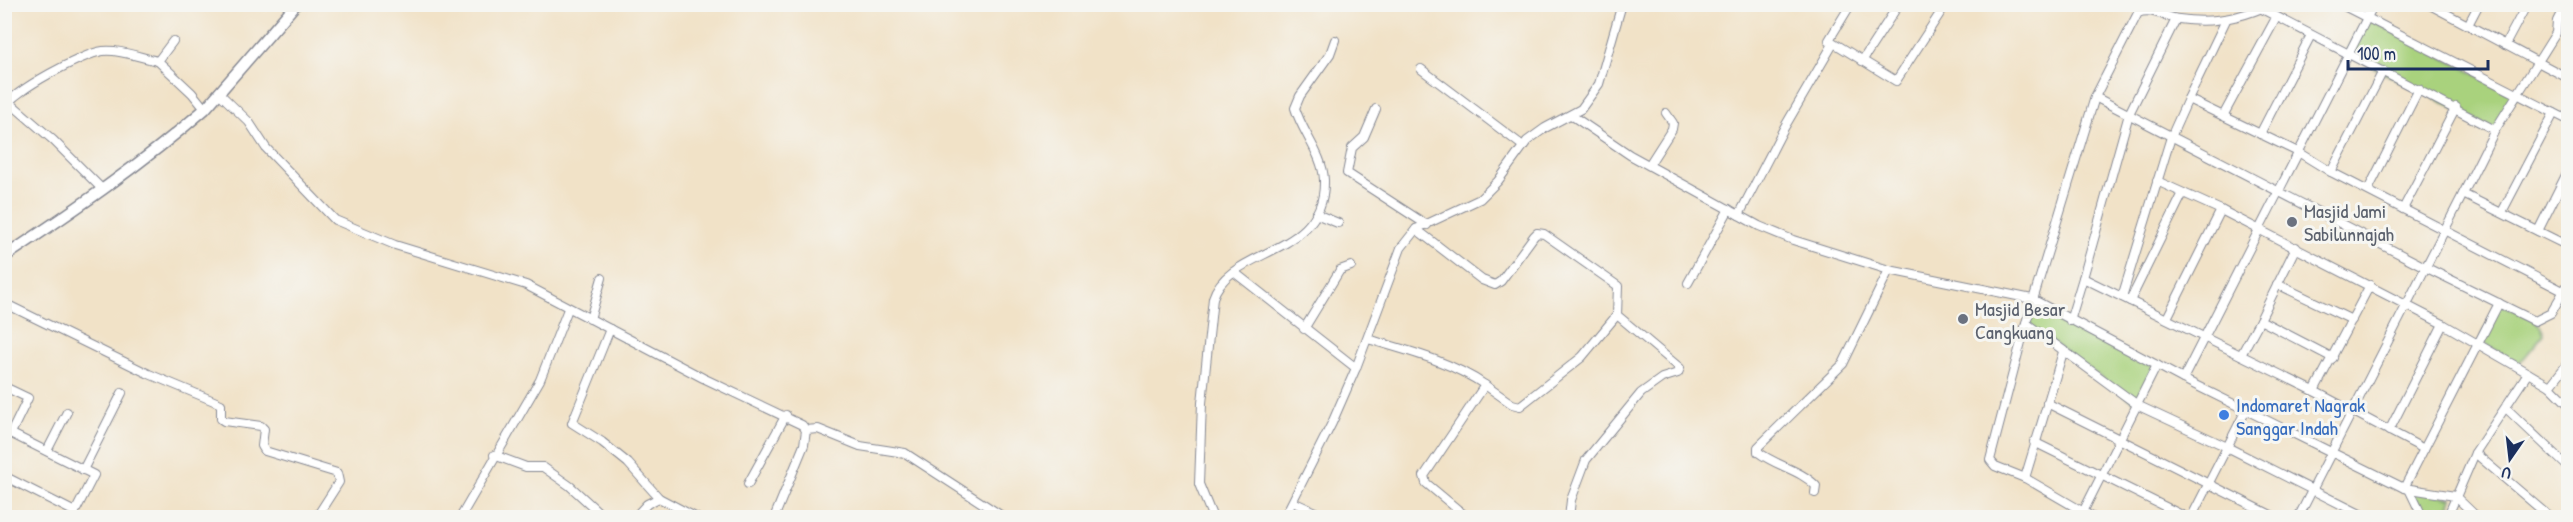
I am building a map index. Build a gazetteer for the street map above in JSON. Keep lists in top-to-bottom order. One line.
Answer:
{"places":["Masjid Jami Sabilunnajah","Masjid Besar Cangkuang","Indomaret Nagrak Sanggar Indah"],"scale_bar":"100 m","north":"bottom"}
